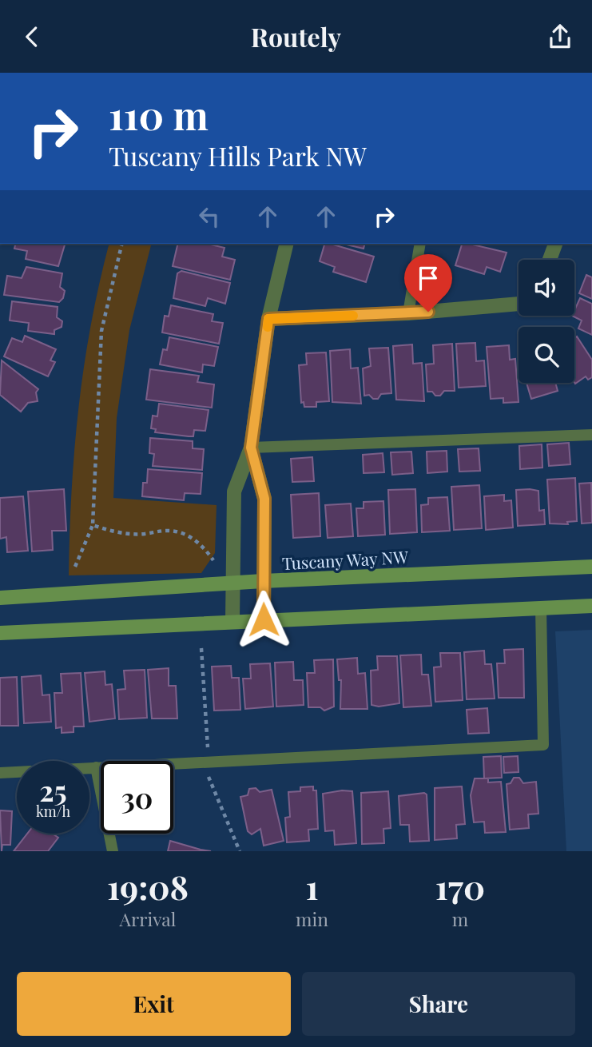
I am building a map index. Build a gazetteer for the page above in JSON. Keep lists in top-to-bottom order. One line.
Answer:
{"streets":{"street":["Tuscany Way NW"]},"page":{"header":"Routely","turn":["110 m","Tuscany Hills Park NW"],"speed":"25 km/h","limit":"30","eta":["19:08","Arrival","1","min","170","m"],"buttons":["Exit","Share"]}}
